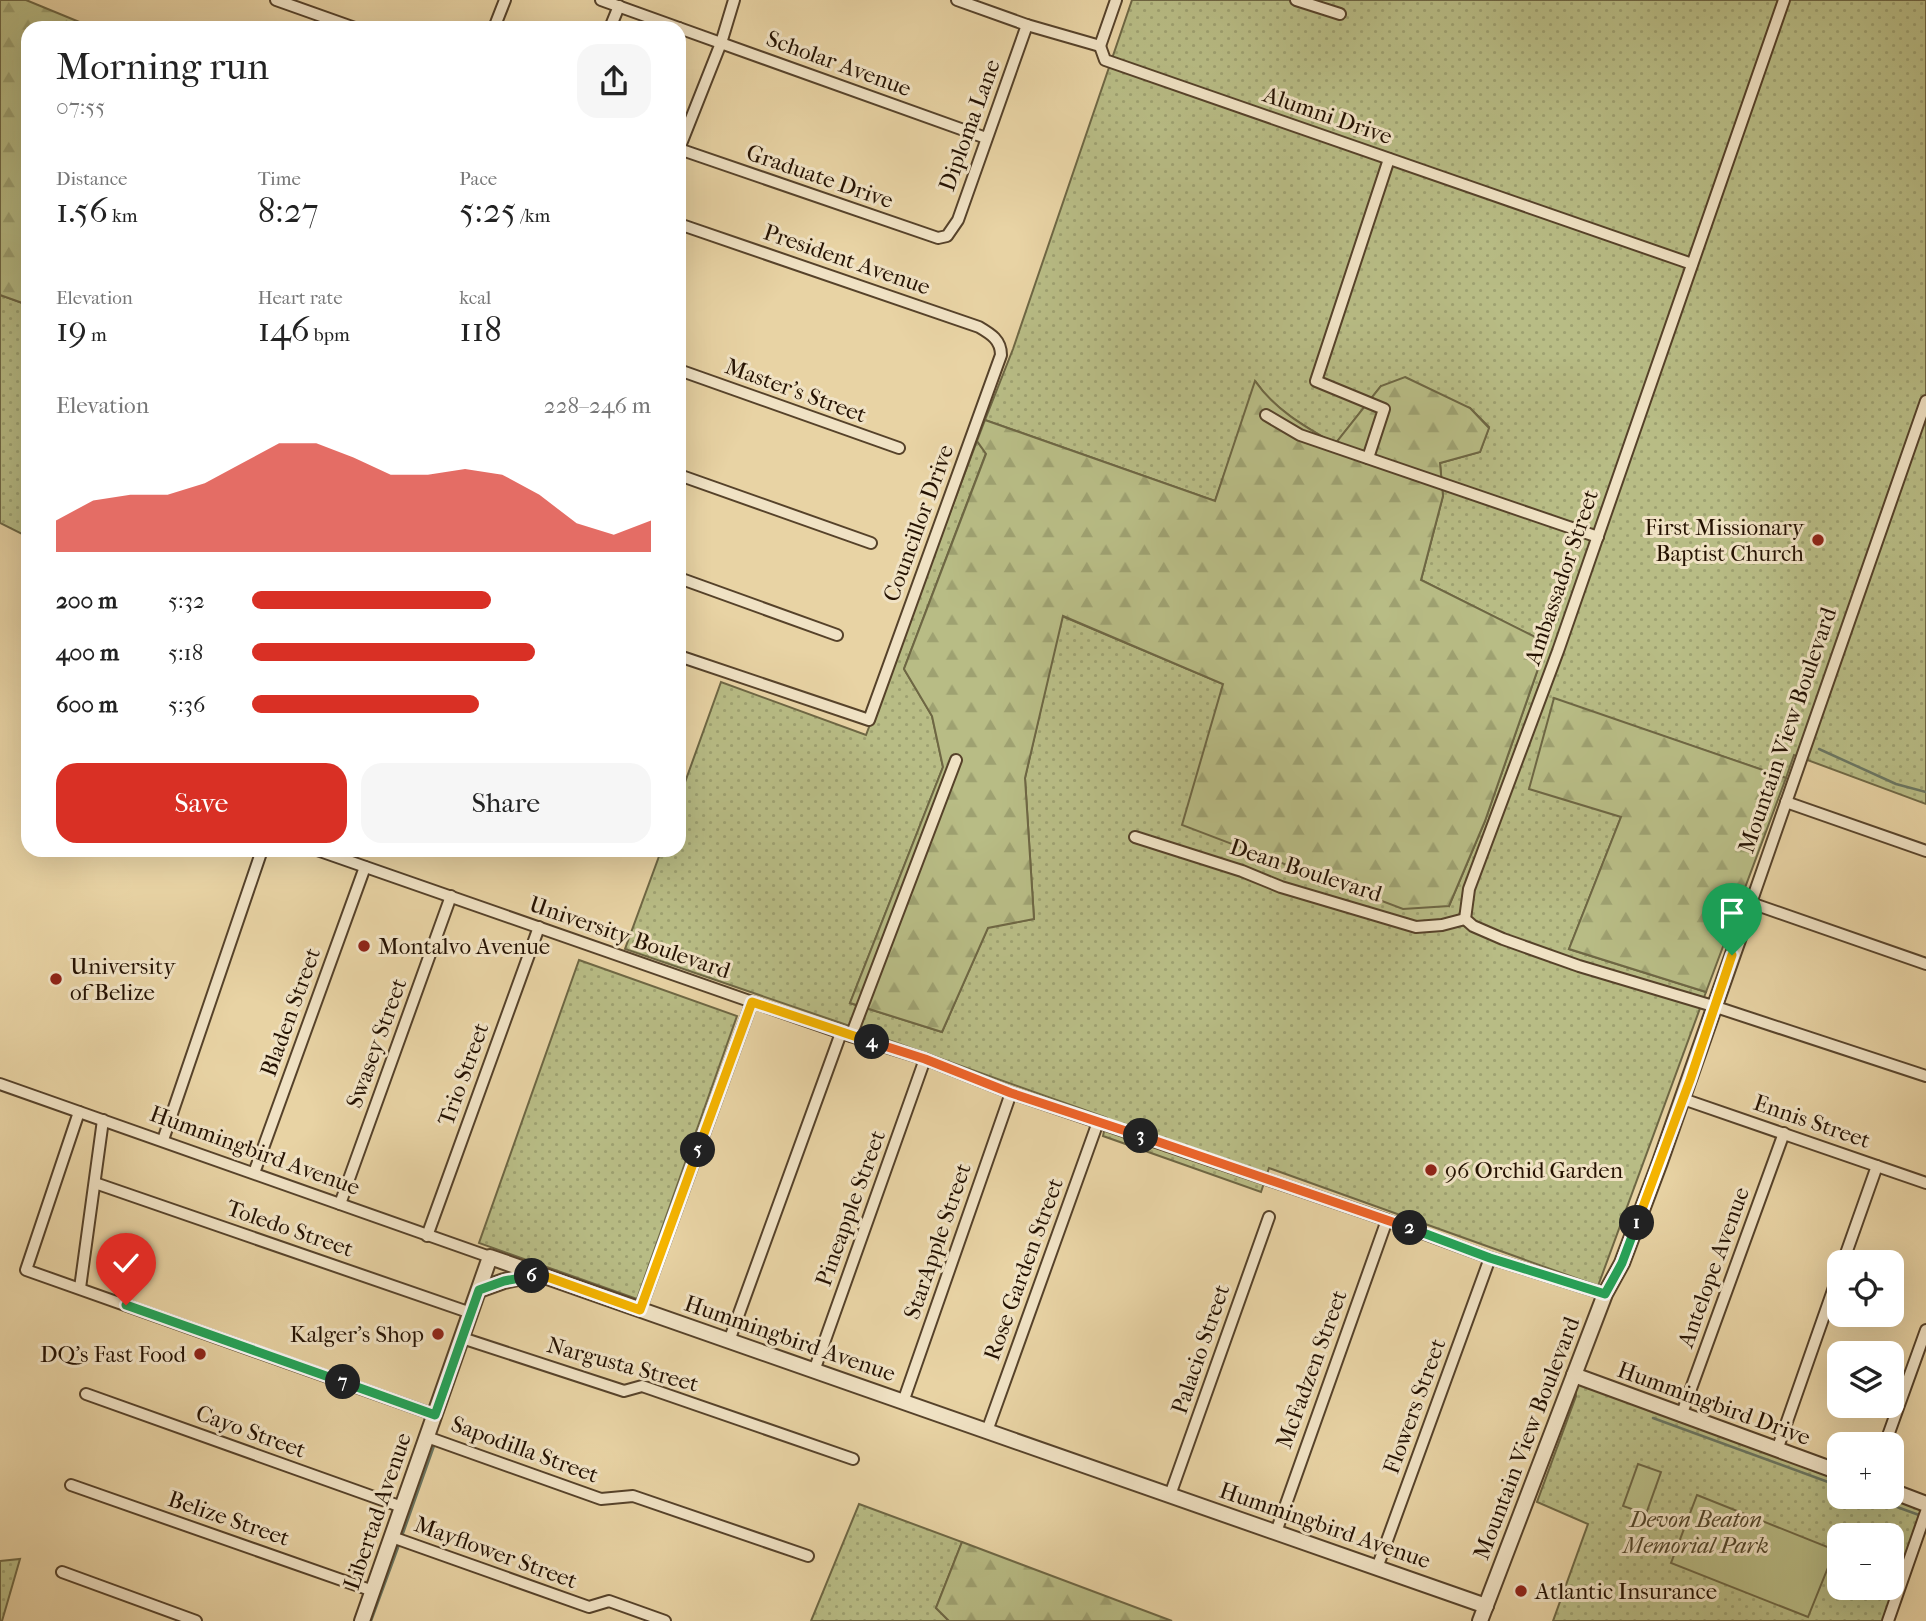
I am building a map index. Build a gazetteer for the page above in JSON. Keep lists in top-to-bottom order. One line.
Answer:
{"streets":{"street":["Scholar Avenue","Alumni Drive","Diploma Lane","Graduate Drive","President Avenue","Master's Street","Councillor Drive","Ambassador Street","Mountain View Boulevard","Dean Boulevard","University Boulevard","Bladen Street","Swasey Street","Trio Street","Ennis Street","Hummingbird Avenue","Pineapple Street","Toledo Street","StarApple Street","Antelope Avenue","Rose Garden Street","Palacio Street","Nargusta Street","McFadzen Street","Hummingbird Drive","Flowers Street","Cayo Street","Sapodilla Street","Libertad Avenue","Belize Street","Mayflower Street"]},"crossings":[["Scholar Avenue","Diploma Lane"],["Alumni Drive","Diploma Lane"],["Alumni Drive","Ambassador Street"],["Diploma Lane","Graduate Drive"],["President Avenue","Councillor Drive"],["Ambassador Street","Dean Boulevard"],["Mountain View Boulevard","University Boulevard"],["Mountain View Boulevard","Ennis Street"],["Mountain View Boulevard","Hummingbird Avenue"],["Mountain View Boulevard","Hummingbird Drive"],["University Boulevard","Bladen Street"],["University Boulevard","Swasey Street"],["University Boulevard","Trio Street"],["University Boulevard","Pineapple Street"],["University Boulevard","StarApple Street"],["University Boulevard","Rose Garden Street"],["University Boulevard","McFadzen Street"],["University Boulevard","Flowers Street"],["Bladen Street","Hummingbird Avenue"],["Swasey Street","Hummingbird Avenue"],["Trio Street","Hummingbird Avenue"],["Ennis Street","Antelope Avenue"],["Hummingbird Avenue","Pineapple Street"],["Hummingbird Avenue","StarApple Street"],["Hummingbird Avenue","Rose Garden Street"],["Hummingbird Avenue","Palacio Street"],["Hummingbird Avenue","McFadzen Street"],["Hummingbird Avenue","Flowers Street"],["Hummingbird Avenue","Libertad Avenue"],["Toledo Street","Libertad Avenue"],["Antelope Avenue","Hummingbird Drive"],["Nargusta Street","Libertad Avenue"],["Cayo Street","Libertad Avenue"],["Sapodilla Street","Libertad Avenue"],["Libertad Avenue","Belize Street"],["Libertad Avenue","Mayflower Street"]],"parks":["Devon Beaton Memorial Park"],"places":["First Missionary Baptist Church","Montalvo Avenue","University of Belize","96 Orchid Garden","Kalger's Shop","DQ's Fast Food","Atlantic Insurance"],"page":{"heading":["Morning run","07:55"],"stats":[["Distance","1.56 km"],["Time","8:27"],["Pace","5:25 /km"],["Elevation","19 m"],["Heart rate","146 bpm"],["kcal","118"]],"chart":["Elevation","228–246 m"],"list":[{"name":"200 m","note":"5:32"},{"name":"400 m","note":"5:18"},{"name":"600 m","note":"5:36"}],"buttons":["Save","Share"],"pins":["4","3","5","1","2","6","7"],"map_buttons":["+","−"]}}
